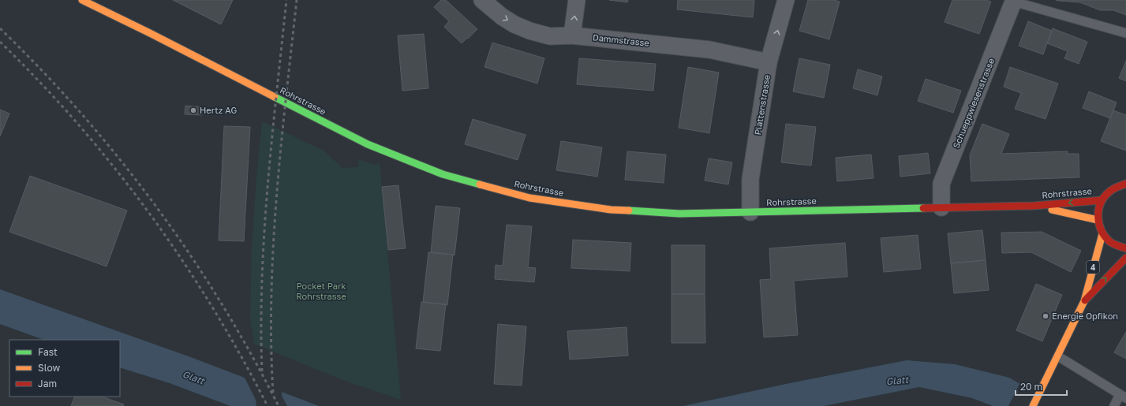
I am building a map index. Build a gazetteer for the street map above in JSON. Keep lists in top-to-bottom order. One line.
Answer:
{"streets":{"main road":["Rohrstrasse","4"],"street":["Dammstrasse","Schueppwiesenstrasse","Plattenstrasse"]},"crossings":[["Dammstrasse","Plattenstrasse"],["Rohrstrasse","Schueppwiesenstrasse"],["Rohrstrasse","Plattenstrasse"]],"water":["Glatt"],"parks":["Pocket Park Rohrstrasse"],"places":["Hertz AG","Energie Opfikon"],"legend":["Fast","Slow","Jam"],"scale_bar":"20 m"}
